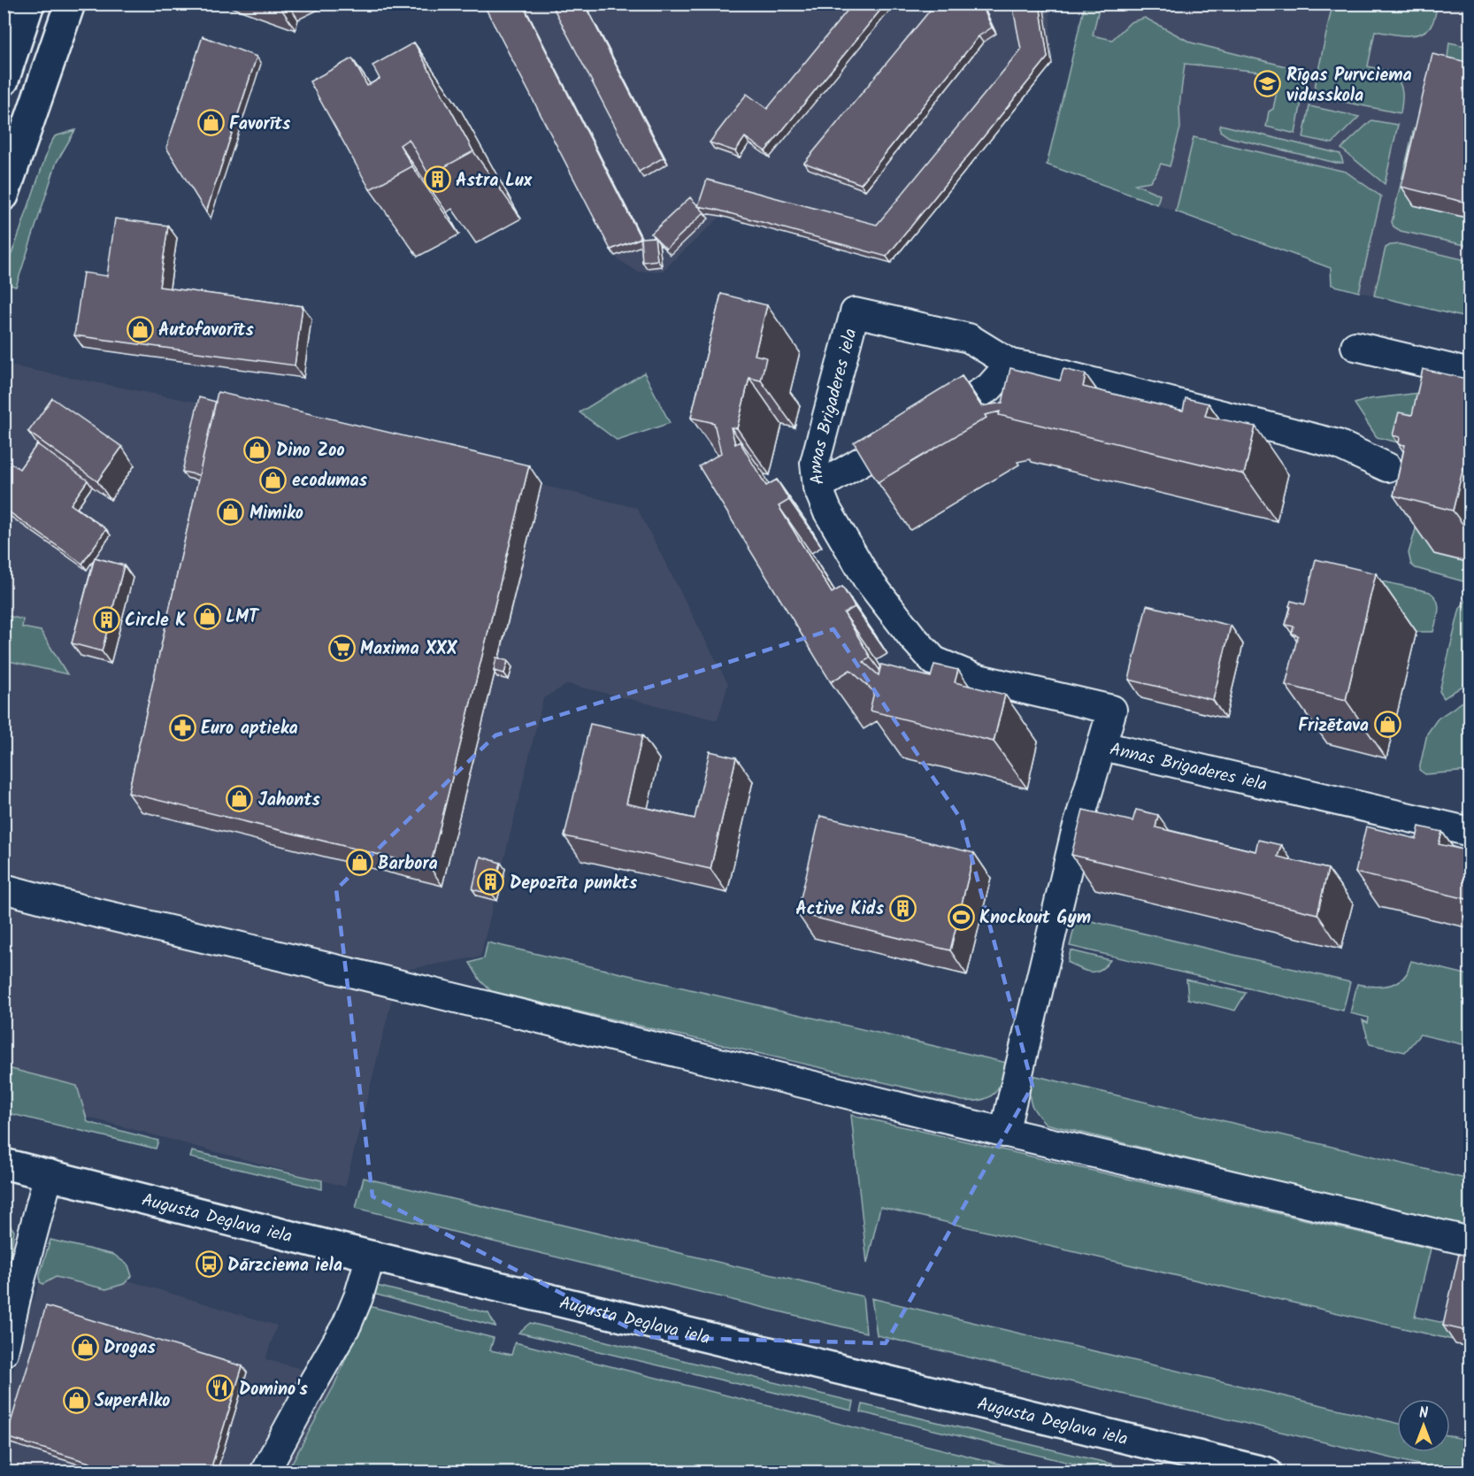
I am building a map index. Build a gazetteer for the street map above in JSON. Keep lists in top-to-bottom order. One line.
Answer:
{"streets":{"main road":["Augusta Deglava iela"],"street":["Annas Brigaderes iela"]},"places":{"school or university":["Rīgas Purvciema vidusskola"],"shop":["Favorīts","Autofavorīts","Dino Zoo","ecodumas","Mimiko","LMT","Frizētava","Jahonts","Barbora","Drogas","SuperAlko"],"building":["Astra Lux","Circle K","Depozīta punkts","Active Kids"],"supermarket":["Maxima XXX"],"pharmacy":["Euro aptieka"],"sports":["Knockout Gym"],"bus stop":["Dārzciema iela"],"restaurant":["Domino's"]},"north":"top"}
